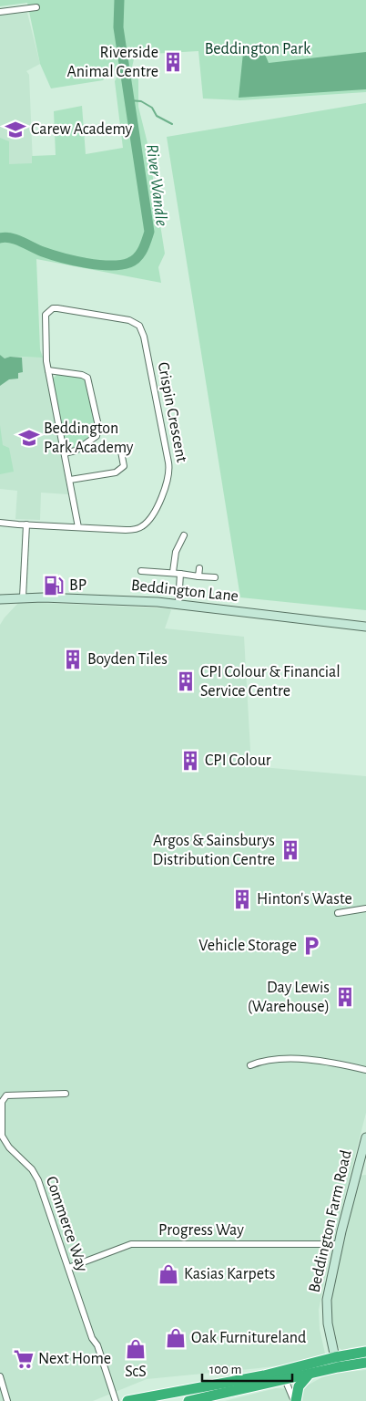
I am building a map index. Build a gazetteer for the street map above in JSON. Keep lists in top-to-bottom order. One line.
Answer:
{"streets":{"main road":["Beddington Lane","Beddington Farm Road"],"street":["Crispin Crescent","Commerce Way","Progress Way"]},"crossings":[["Beddington Farm Road","Progress Way"],["Commerce Way","Progress Way"]],"water":["River Wandle"],"parks":["Beddington Park"],"places":{"building":["Riverside Animal Centre","Boyden Tiles","CPI Colour & Financial Service Centre","CPI Colour","Argos & Sainsburys Distribution Centre","Hinton's Waste","Day Lewis (Warehouse)"],"school or university":["Carew Academy","Beddington Park Academy"],"fuel station":["BP"],"parking":["Vehicle Storage"],"shop":["Kasias Karpets","Oak Furnitureland","ScS"],"supermarket":["Next Home"]},"scale_bar":"100 m"}
